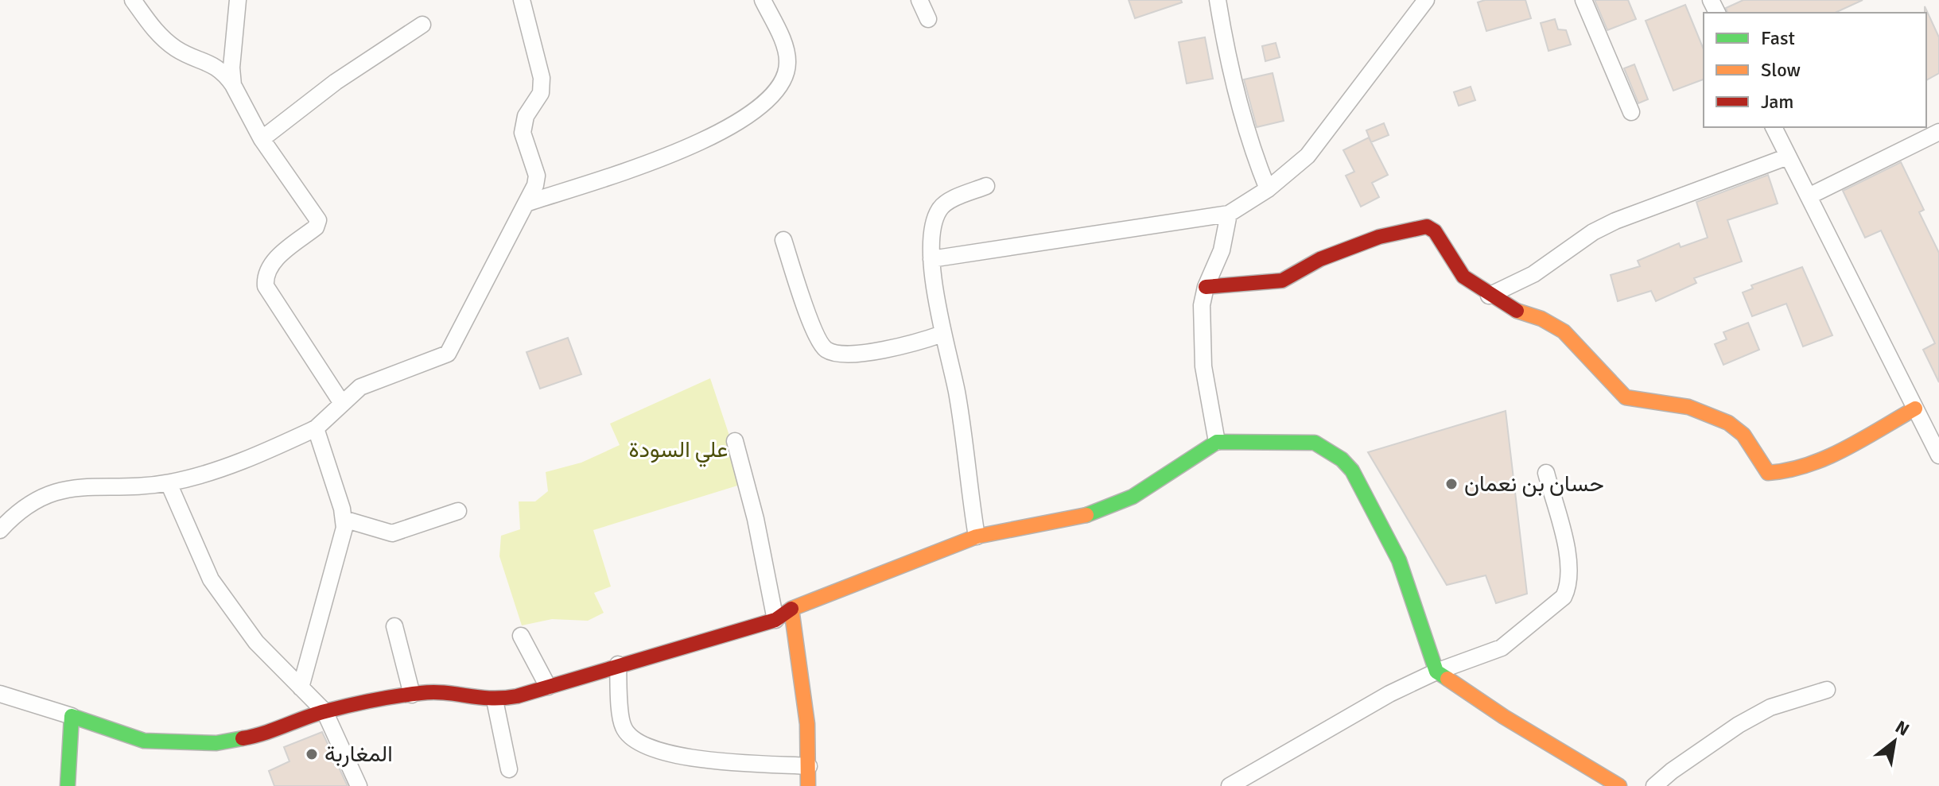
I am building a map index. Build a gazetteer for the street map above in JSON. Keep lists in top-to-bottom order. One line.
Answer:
{"parks":["علي السودة"],"places":["حسان بن نعمان","المغاربة"],"legend":["Fast","Slow","Jam"],"north":"top right"}
